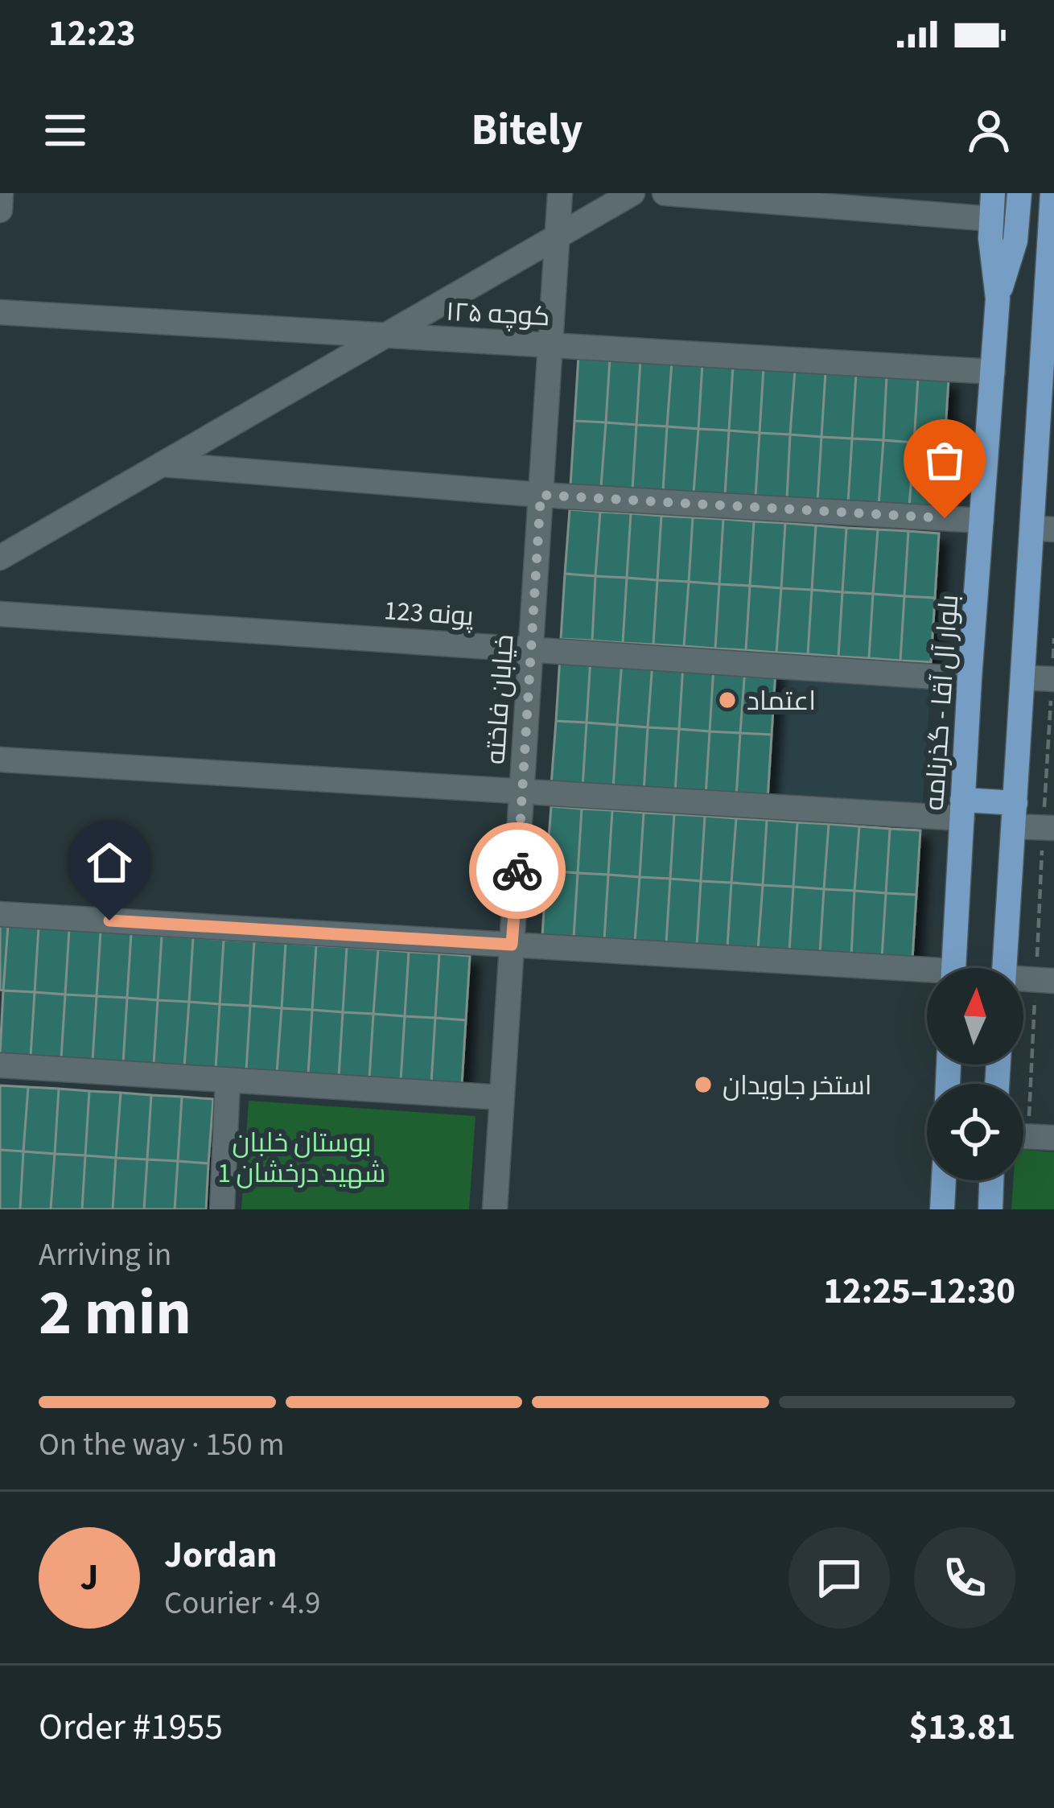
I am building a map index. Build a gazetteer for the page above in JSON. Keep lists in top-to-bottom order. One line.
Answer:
{"streets":{"main road":["بلوار آل آقا - گذرنامه"],"street":["کوچه ۱۲۵","123 پونه","خیابان فاخته"]},"crossings":[["کوچه ۱۲۵","خیابان فاخته"],["کوچه ۱۲۵","بلوار آل آقا - گذرنامه"],["123 پونه","خیابان فاخته"],["123 پونه","بلوار آل آقا - گذرنامه"]],"parks":["بوستان خلبان شهید درخشان 1"],"places":["اعتماد","استخر جاویدان"],"north":"top","page":{"status":"12:23","header":"Bitely","heading":["2 min","Arriving in","12:25–12:30"],"panel":["Jordan","Courier · 4.9","Order #1955","$13.81"],"bar":"On the way · 150 m","round":"J"}}
